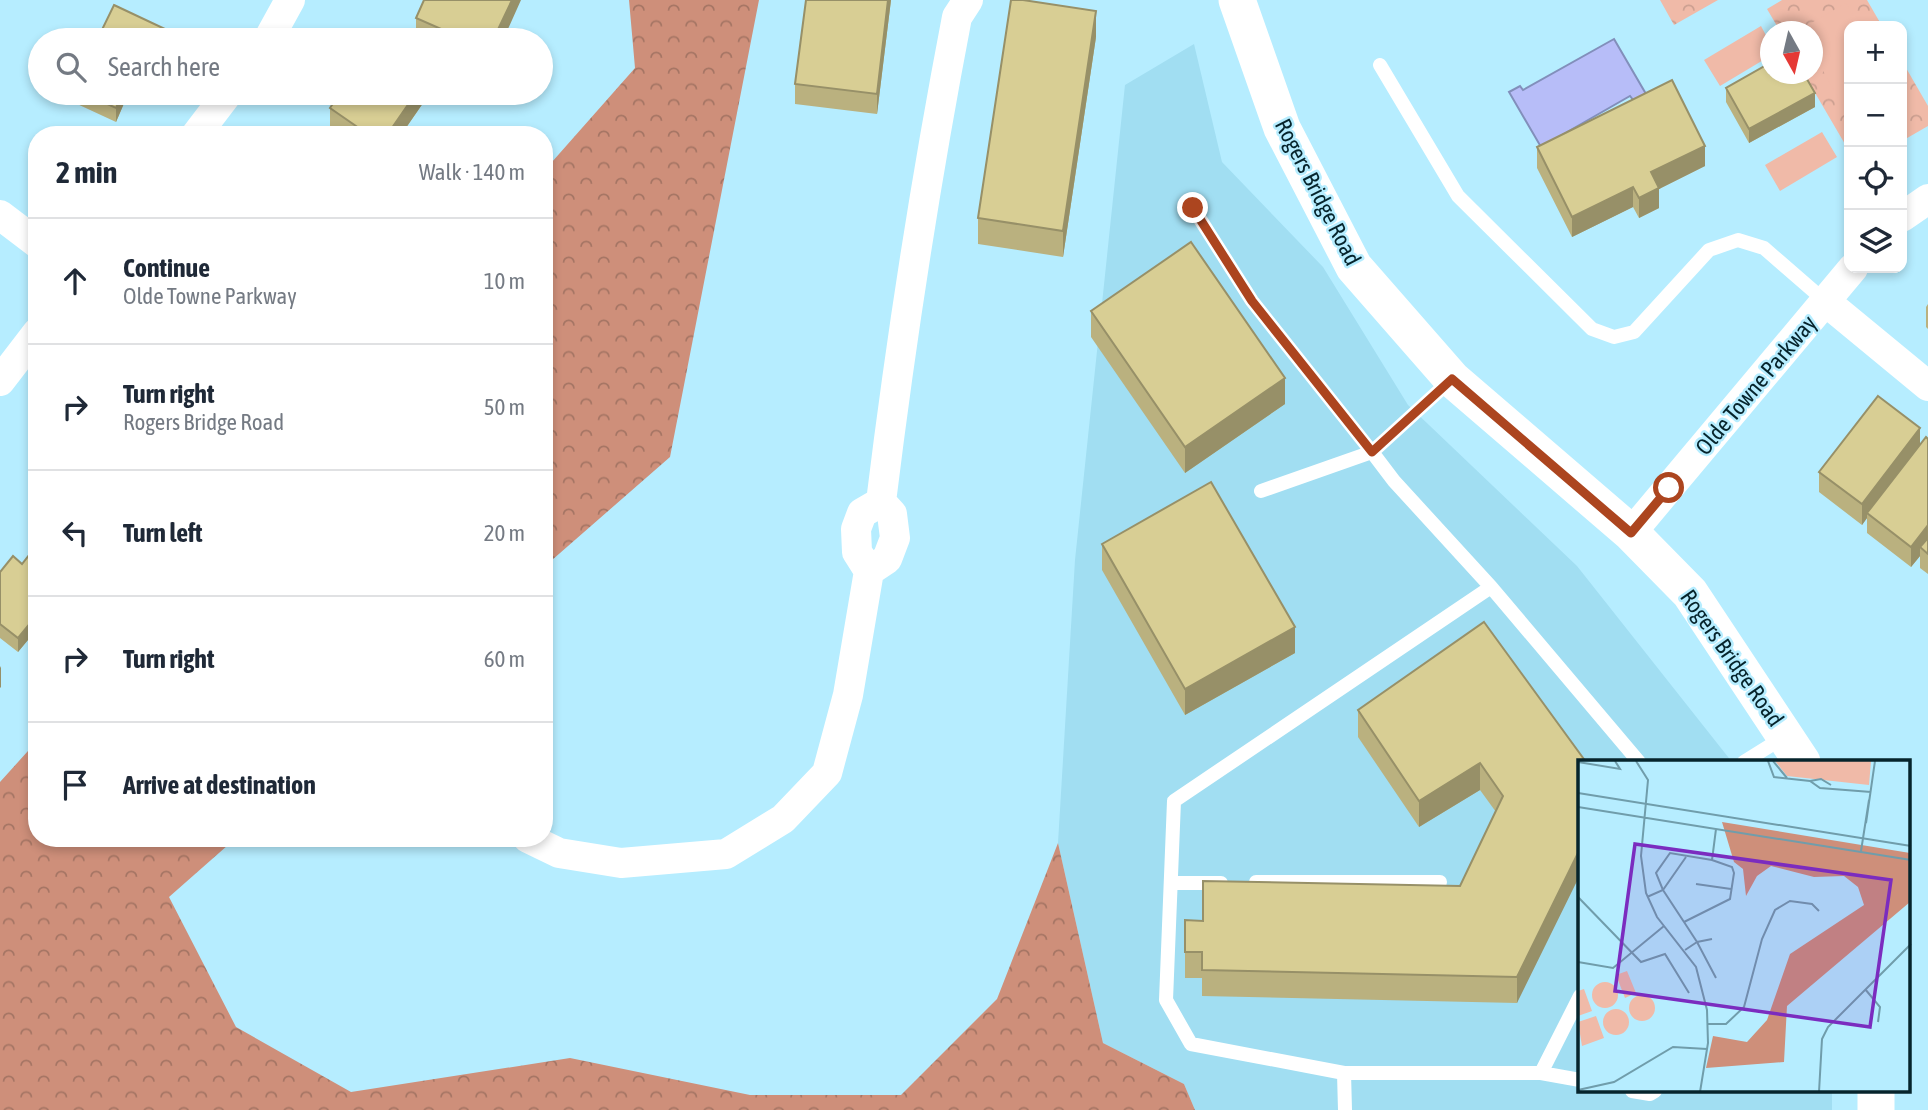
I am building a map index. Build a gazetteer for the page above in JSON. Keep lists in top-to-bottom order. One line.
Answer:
{"streets":{"street":["Rogers Bridge Road","Olde Towne Parkway"]},"crossings":[["Rogers Bridge Road","Olde Towne Parkway"]],"north":"bottom","page":{"map_buttons":["+","−"],"search":"Search here","heading":["2 min","Walk · 140 m"],"list":[["Continue","Olde Towne Parkway","10 m"],["Turn right","Rogers Bridge Road","50 m"],["Turn left","20 m"],["Turn right","60 m"],"Arrive at destination"]}}
